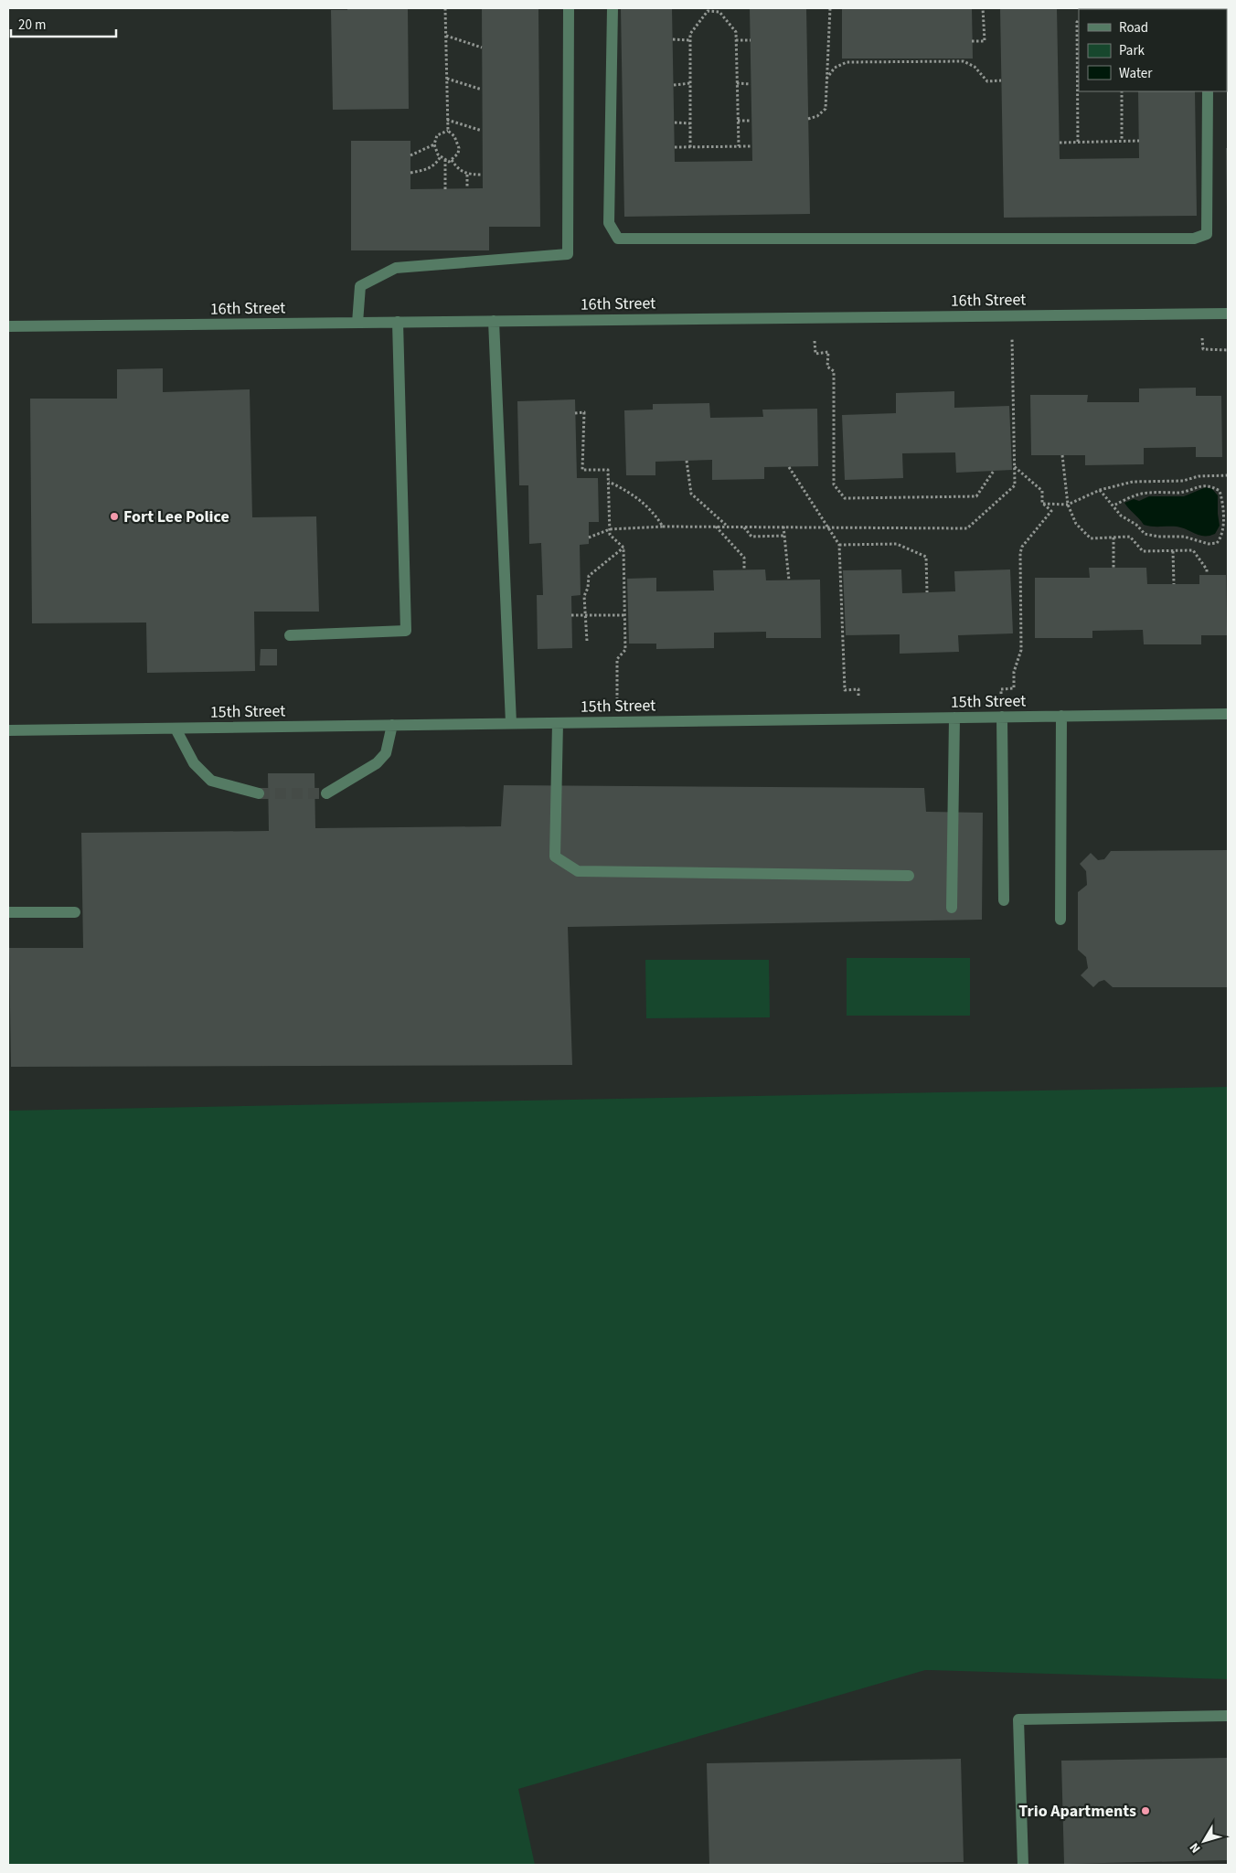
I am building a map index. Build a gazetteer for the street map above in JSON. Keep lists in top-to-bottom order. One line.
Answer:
{"streets":{"street":["16th Street","15th Street"]},"places":["Fort Lee Police","Trio Apartments"],"legend":["Road","Park","Water"],"scale_bar":"20 m","north":"bottom left"}
